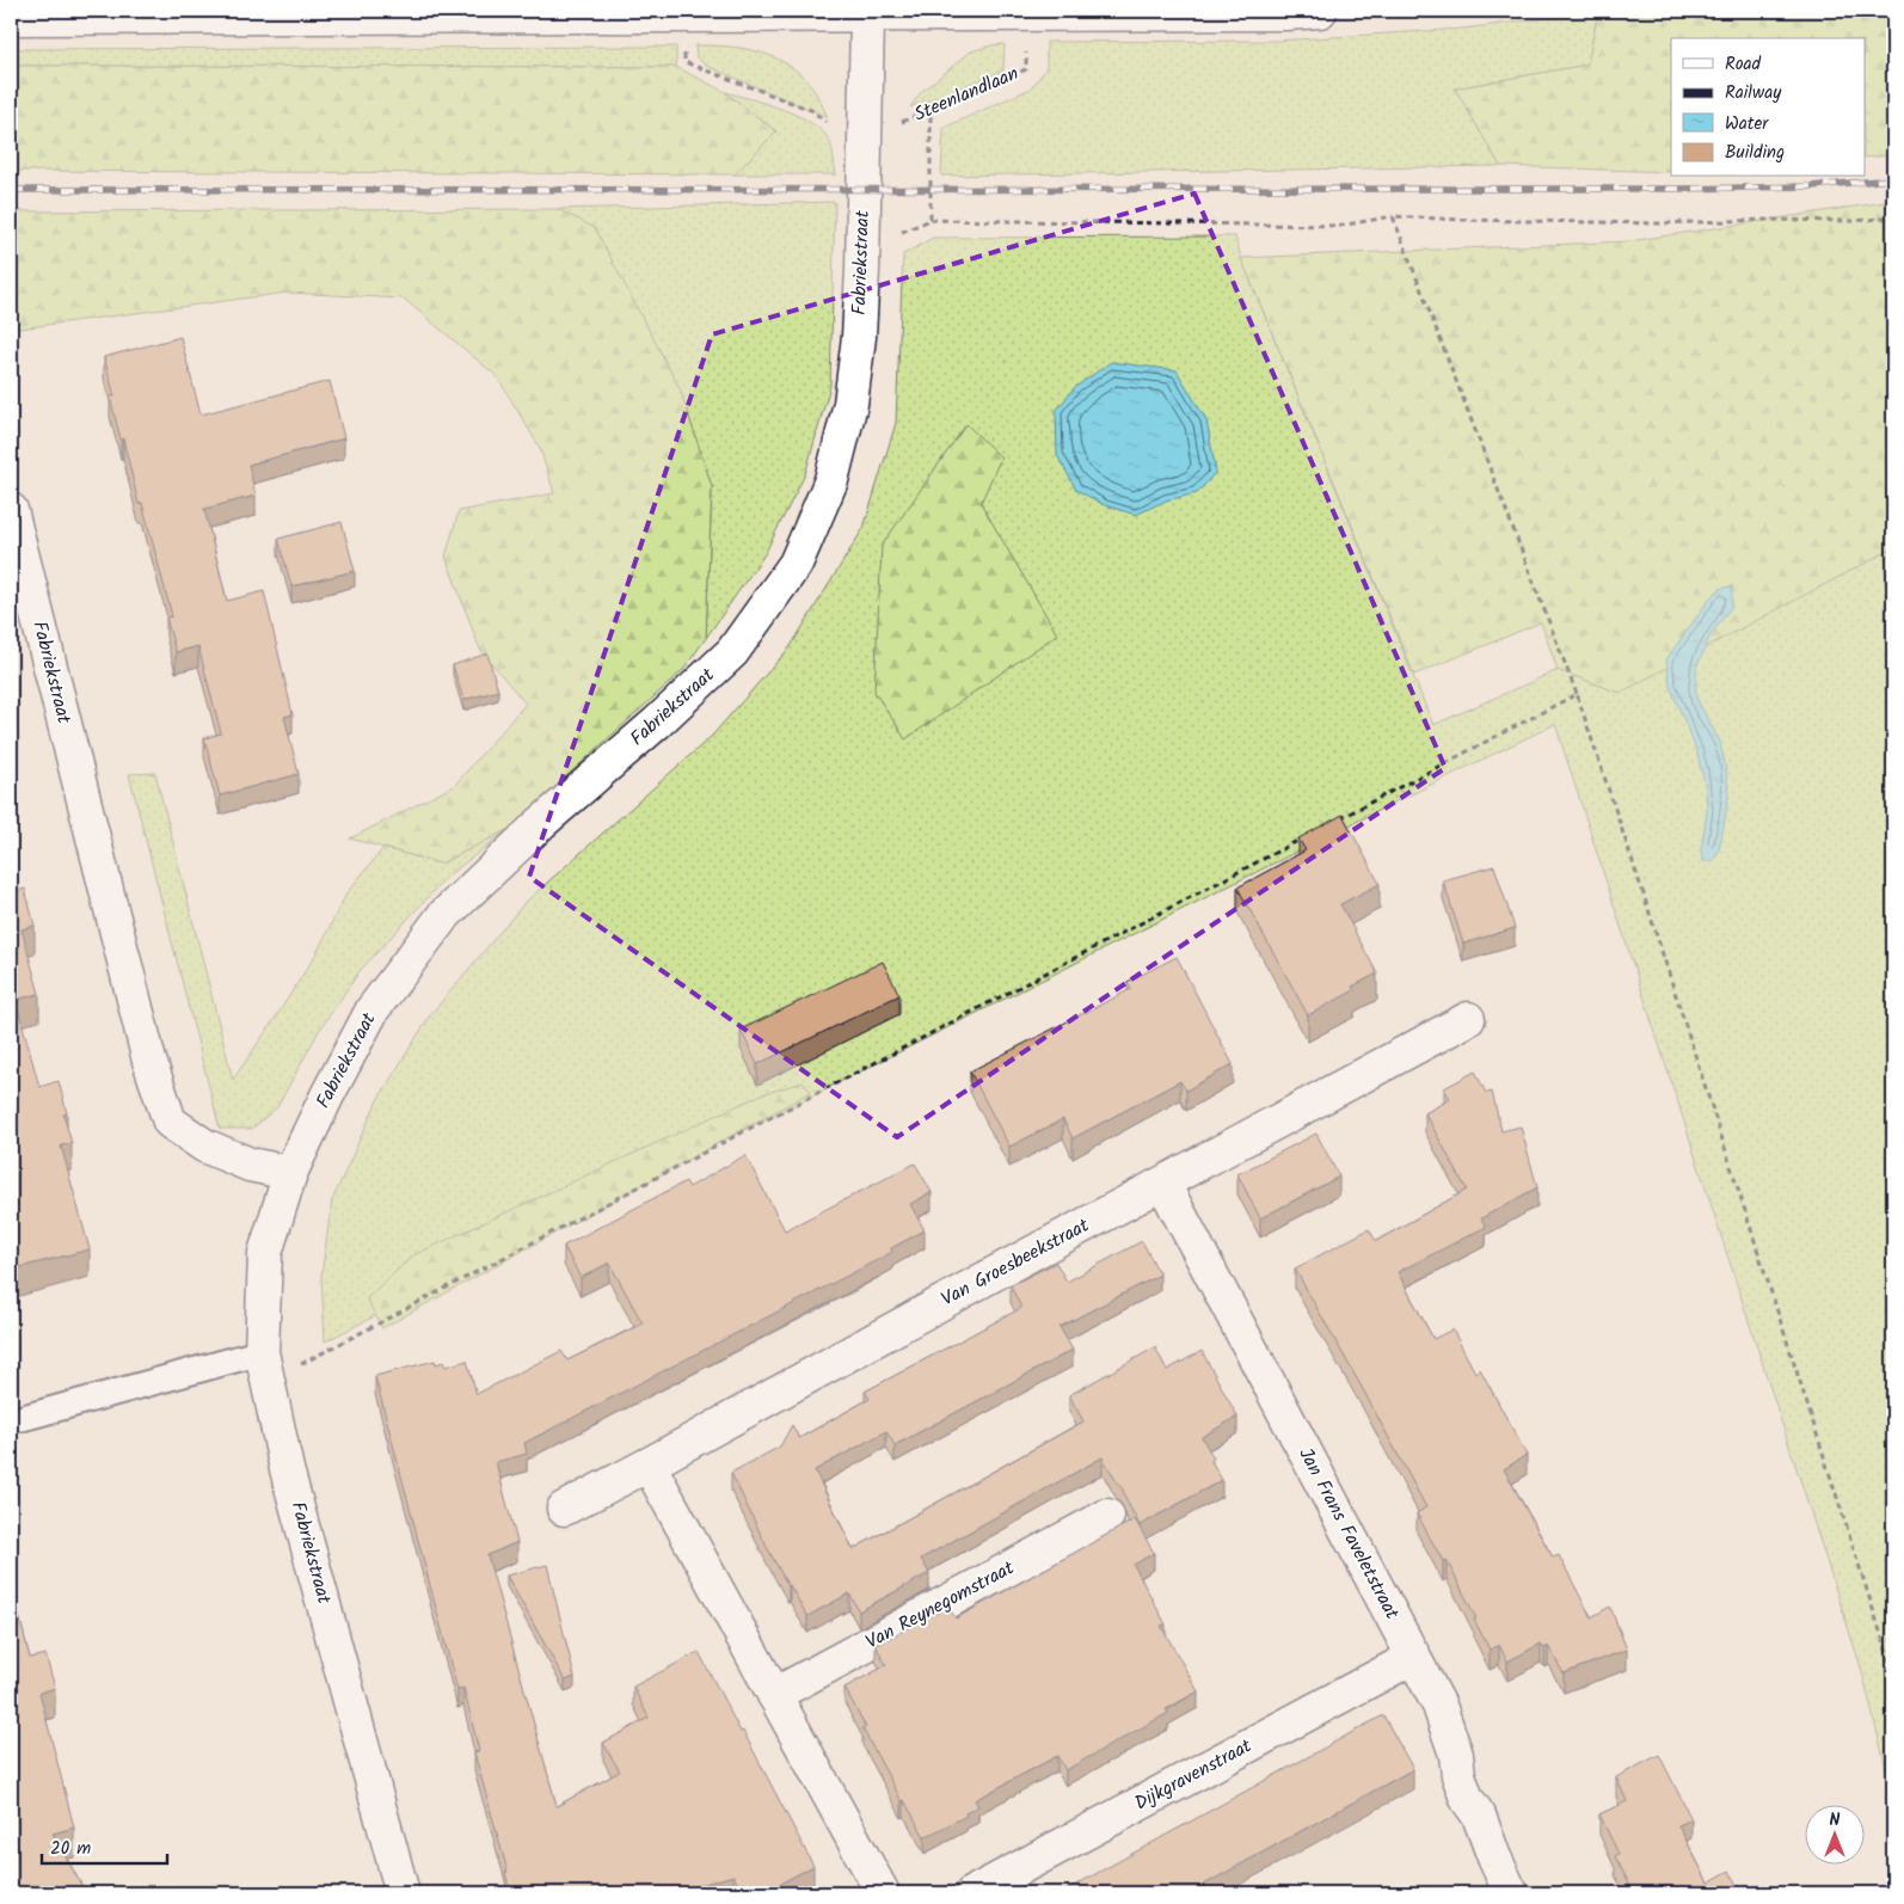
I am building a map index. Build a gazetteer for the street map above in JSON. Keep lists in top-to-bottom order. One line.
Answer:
{"streets":{"street":["Fabriekstraat","Van Groesbeekstraat","Jan Frans Faveletstraat","Van Reynegomstraat","Dijkgravenstraat"],"path":["Steenlandlaan"]},"crossings":[["Steenlandlaan","Fabriekstraat"],["Van Groesbeekstraat","Jan Frans Faveletstraat"],["Jan Frans Faveletstraat","Dijkgravenstraat"]],"legend":["Road","Railway","Water","Building"],"scale_bar":"20 m","north":"top"}
